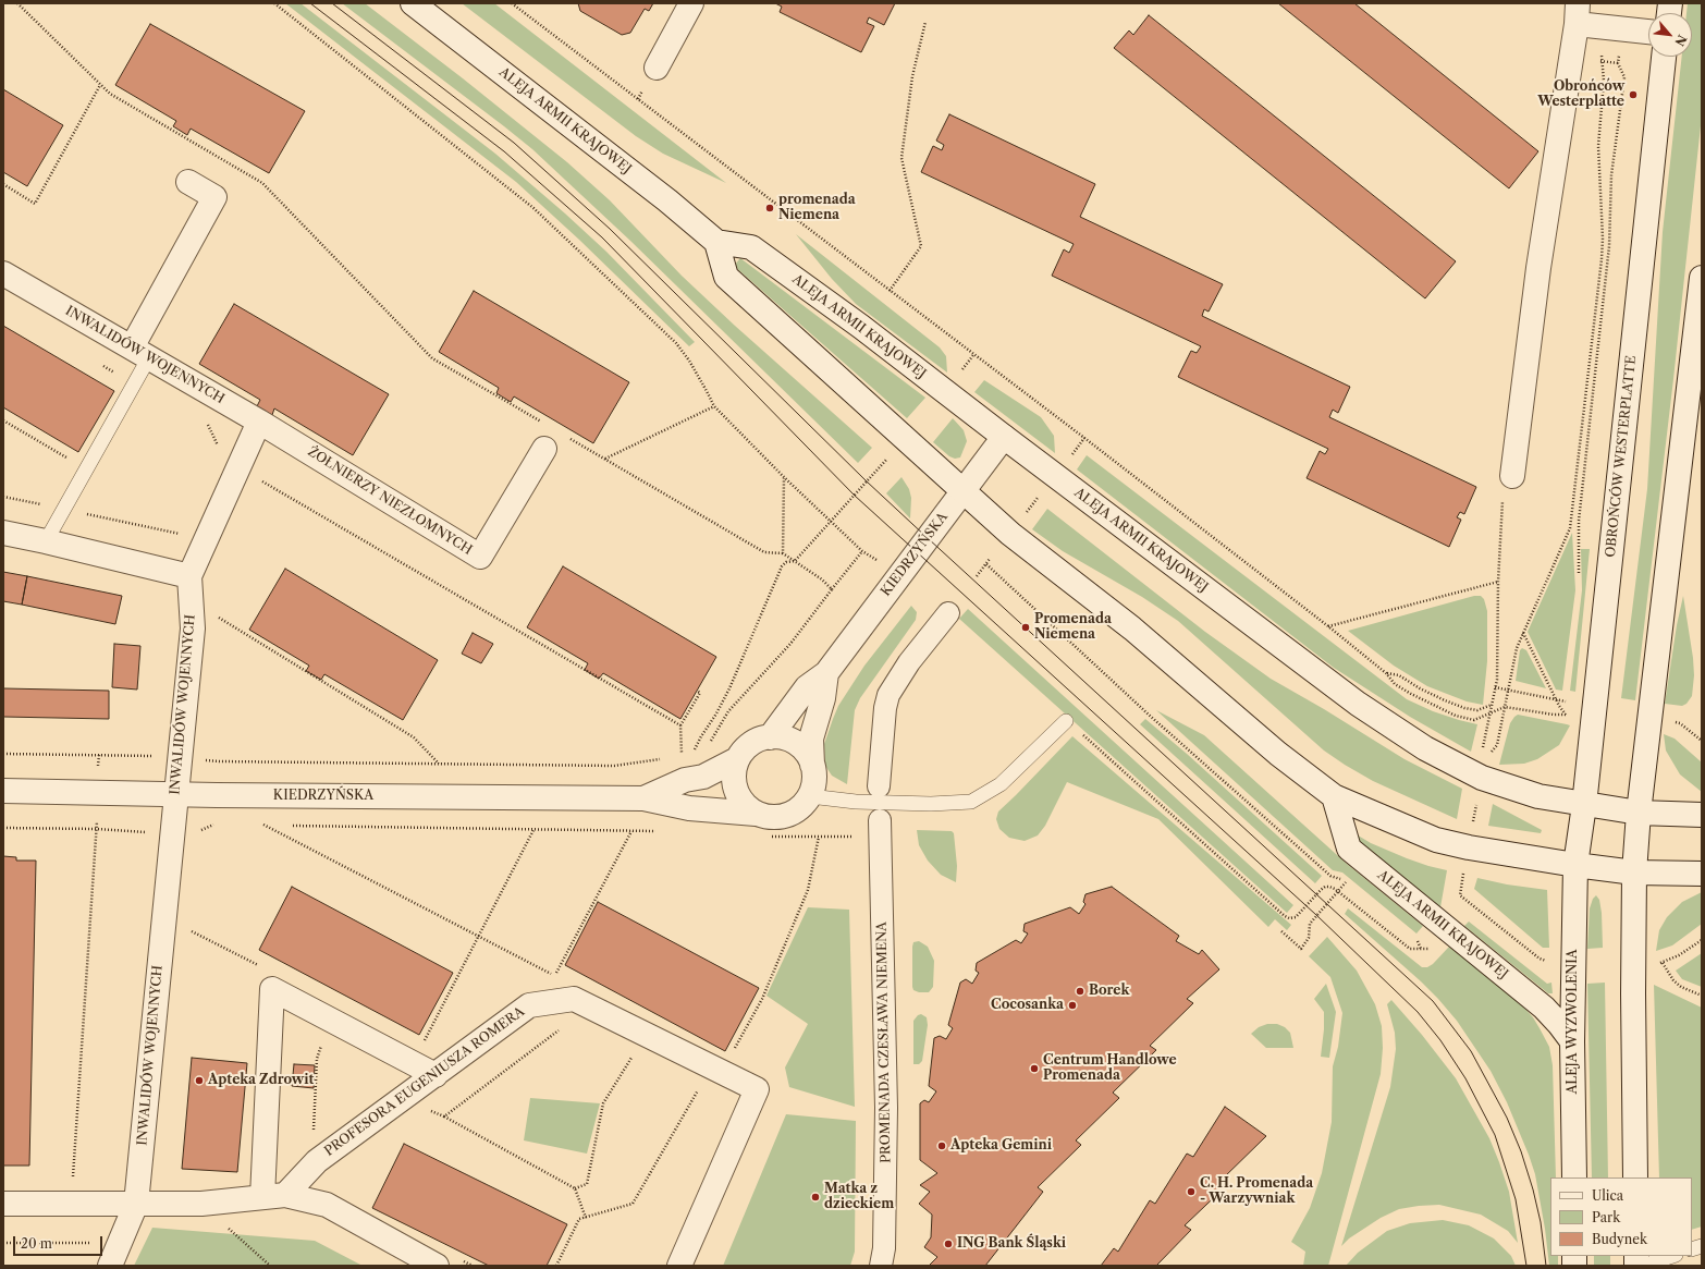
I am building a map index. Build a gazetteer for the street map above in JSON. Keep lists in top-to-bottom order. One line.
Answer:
{"streets":{"street":["ALEJA ARMII KRAJOWEJ","INWALIDÓW WOJENNYCH","OBROŃCÓW WESTERPLATTE","ŻOŁNIERZY NIEZŁOMNYCH","KIEDRZYŃSKA","ALEJA WYZWOLENIA","PROMENADA CZESŁAWA NIEMENA","PROFESORA EUGENIUSZA ROMERA"]},"crossings":[["ALEJA ARMII KRAJOWEJ","OBROŃCÓW WESTERPLATTE"],["ALEJA ARMII KRAJOWEJ","KIEDRZYŃSKA"],["ALEJA ARMII KRAJOWEJ","ALEJA WYZWOLENIA"],["INWALIDÓW WOJENNYCH","ŻOŁNIERZY NIEZŁOMNYCH"],["INWALIDÓW WOJENNYCH","KIEDRZYŃSKA"],["OBROŃCÓW WESTERPLATTE","ALEJA WYZWOLENIA"]],"places":["Obrońców Westerplatte","promenada Niemena","Promenada Niemena","Borek","Cocosanka","Centrum Handlowe Promenada","Apteka Zdrowit","Apteka Gemini","C. H. Promenada - Warzywniak","Matka z dzieckiem","ING Bank Śląski"],"legend":["Ulica","Park","Budynek"],"scale_bar":"20 m","north":"bottom right"}
